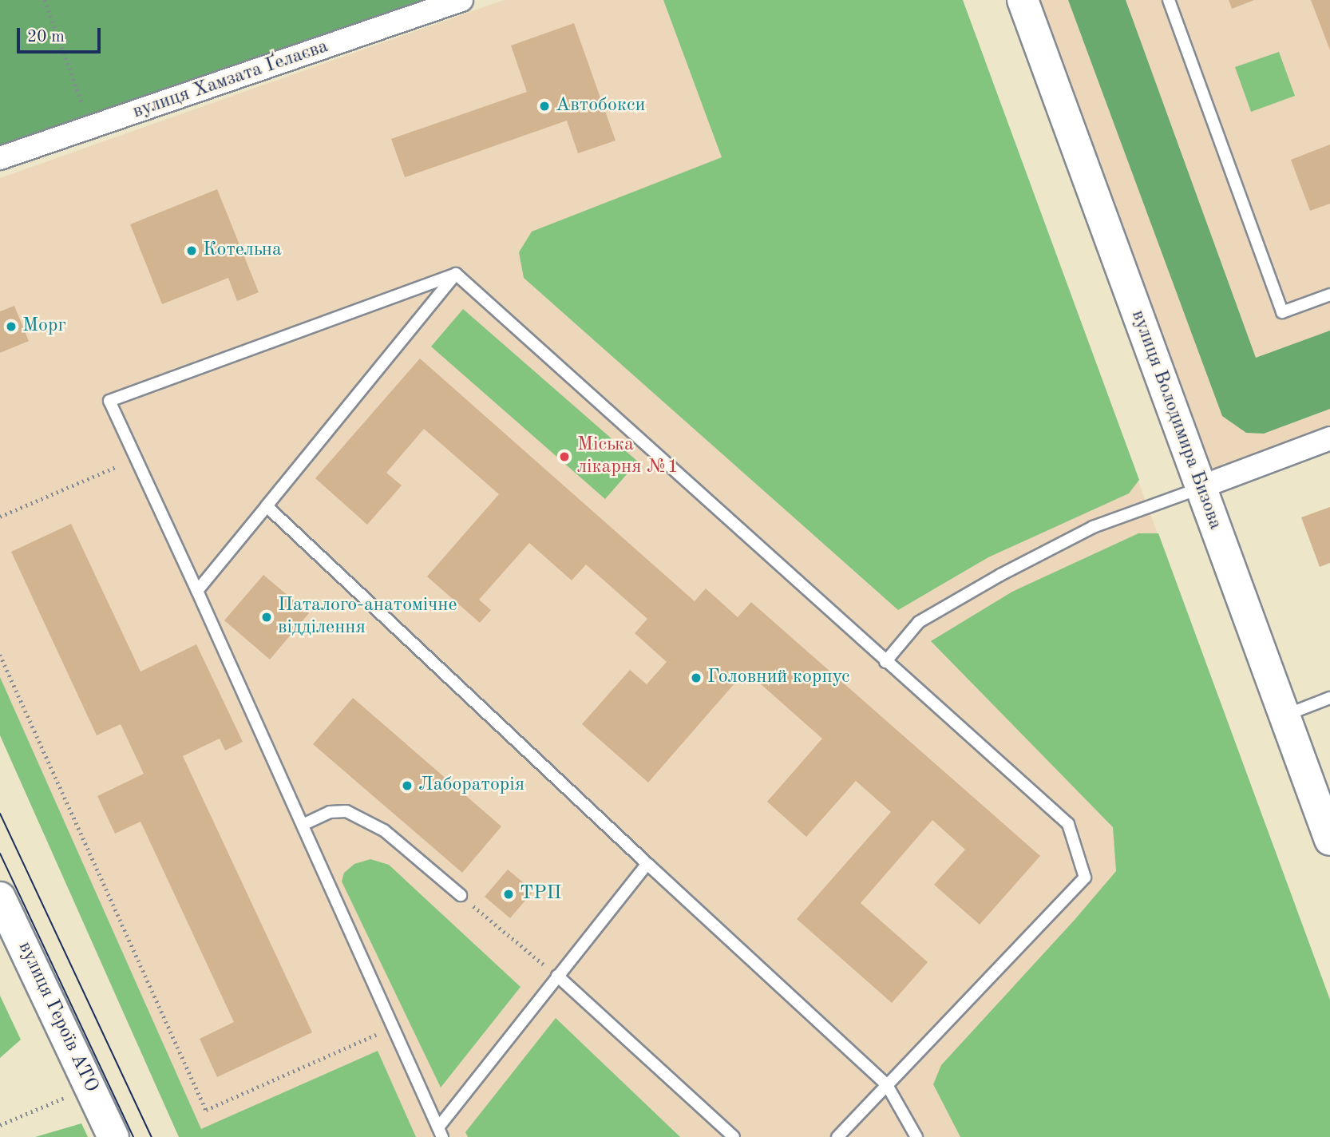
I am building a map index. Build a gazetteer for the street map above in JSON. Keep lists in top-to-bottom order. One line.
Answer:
{"streets":{"street":["вулиця Хамзата Ґелаєва","вулиця Володимира Бизова","вулиця Героїв АТО"]},"places":["Автобокси","Котельна","Морг","Міська лікарня №1","Паталого-анатомічне відділення","Головний корпус","Лабораторія","ТРП"],"scale_bar":"20 m"}
